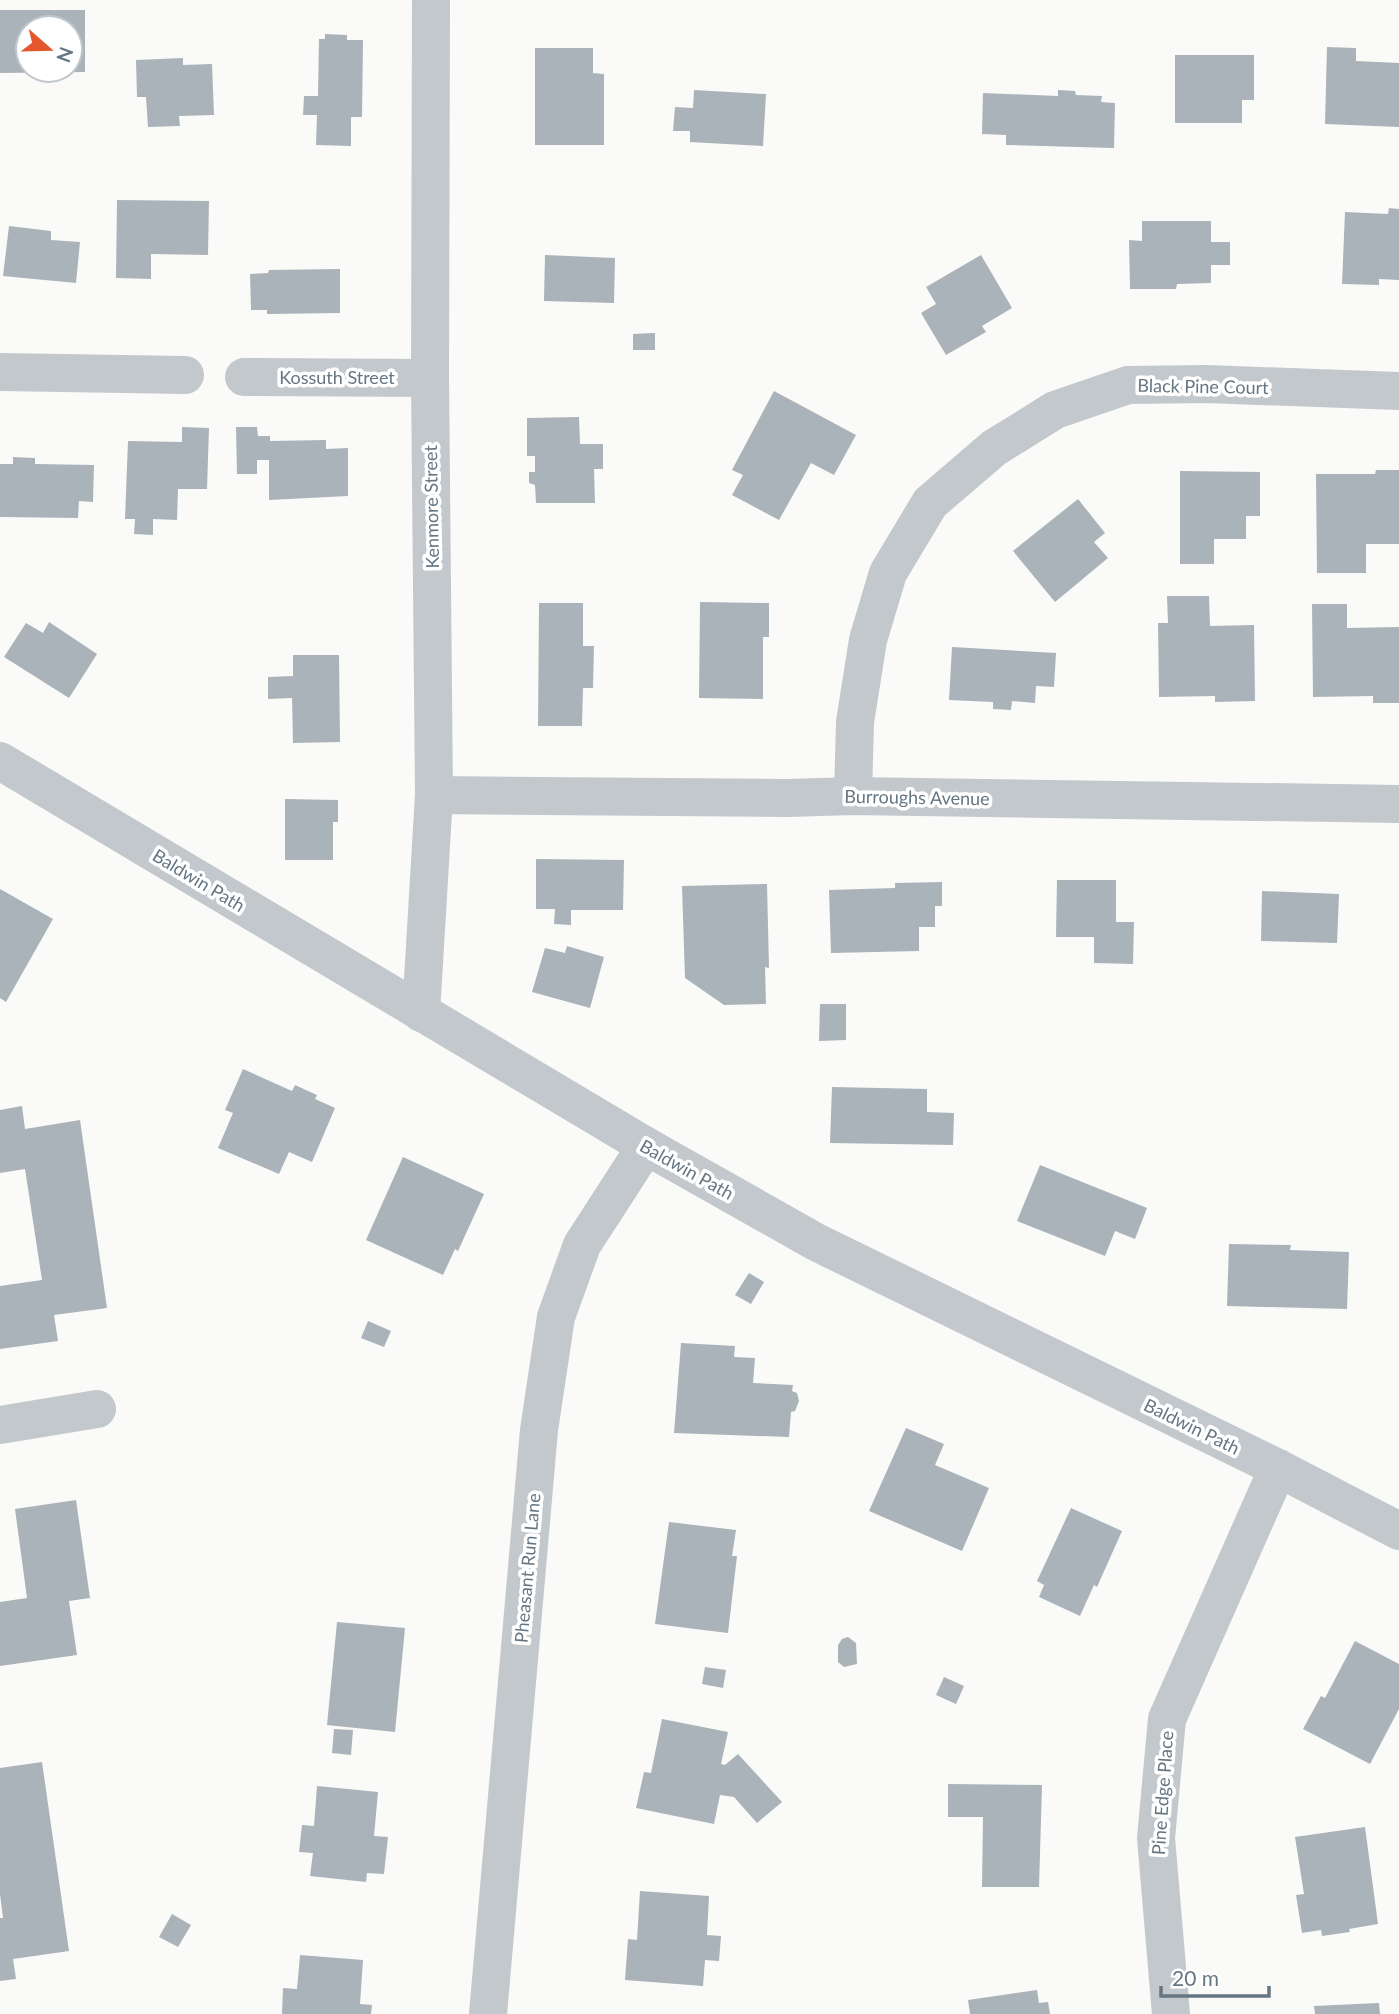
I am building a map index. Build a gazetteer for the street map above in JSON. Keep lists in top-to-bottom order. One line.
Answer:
{"streets":{"street":["Kossuth Street","Black Pine Court","Kenmore Street","Burroughs Avenue","Baldwin Path","Pheasant Run Lane","Pine Edge Place"]},"crossings":[["Kossuth Street","Kenmore Street"],["Black Pine Court","Burroughs Avenue"],["Kenmore Street","Burroughs Avenue"],["Kenmore Street","Baldwin Path"],["Baldwin Path","Pheasant Run Lane"],["Baldwin Path","Pine Edge Place"]],"scale_bar":"20 m","north":"right"}
